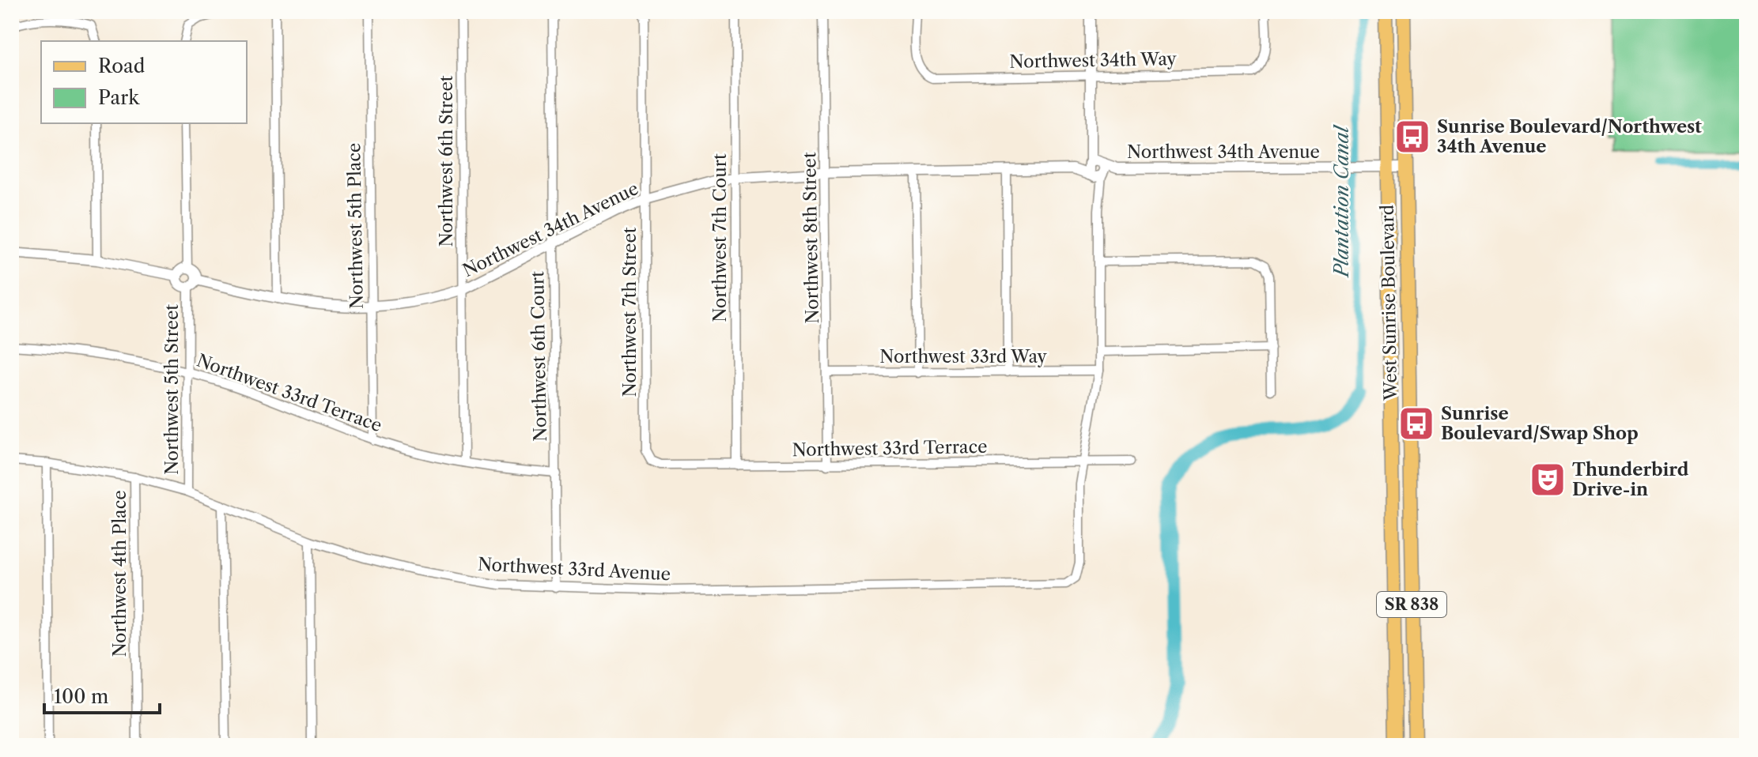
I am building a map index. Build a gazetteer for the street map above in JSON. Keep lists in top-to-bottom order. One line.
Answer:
{"streets":{"main road":["West Sunrise Boulevard","SR 838"],"street":["Northwest 34th Way","Northwest 34th Avenue","Northwest 6th Street","Northwest 5th Place","Northwest 7th Court","Northwest 8th Street","Northwest 7th Street","Northwest 6th Court","Northwest 33rd Way","Northwest 5th Street","Northwest 33rd Terrace","Northwest 33rd Avenue","Northwest 4th Place"]},"crossings":[["Northwest 34th Avenue","Northwest 6th Street"],["Northwest 34th Avenue","Northwest 5th Place"],["Northwest 34th Avenue","Northwest 7th Court"],["Northwest 34th Avenue","Northwest 8th Street"],["Northwest 34th Avenue","West Sunrise Boulevard"],["Northwest 34th Avenue","Northwest 7th Street"],["Northwest 34th Avenue","Northwest 6th Court"],["Northwest 34th Avenue","Northwest 5th Street"],["Northwest 6th Street","Northwest 33rd Terrace"],["Northwest 5th Place","Northwest 33rd Terrace"],["Northwest 7th Court","Northwest 33rd Terrace"],["Northwest 8th Street","Northwest 33rd Way"],["Northwest 8th Street","Northwest 33rd Terrace"],["Northwest 7th Street","Northwest 33rd Terrace"],["Northwest 6th Court","Northwest 33rd Terrace"],["Northwest 6th Court","Northwest 33rd Avenue"],["Northwest 5th Street","Northwest 33rd Terrace"],["Northwest 5th Street","Northwest 33rd Avenue"],["Northwest 33rd Terrace","Northwest 33rd Avenue"],["Northwest 33rd Avenue","Northwest 4th Place"]],"water":["Plantation Canal"],"places":{"bus stop":["Sunrise Boulevard/Northwest 34th Avenue","Sunrise Boulevard/Swap Shop"],"theatre":["Thunderbird Drive-in"]},"legend":["Road","Park"],"scale_bar":"100 m"}
